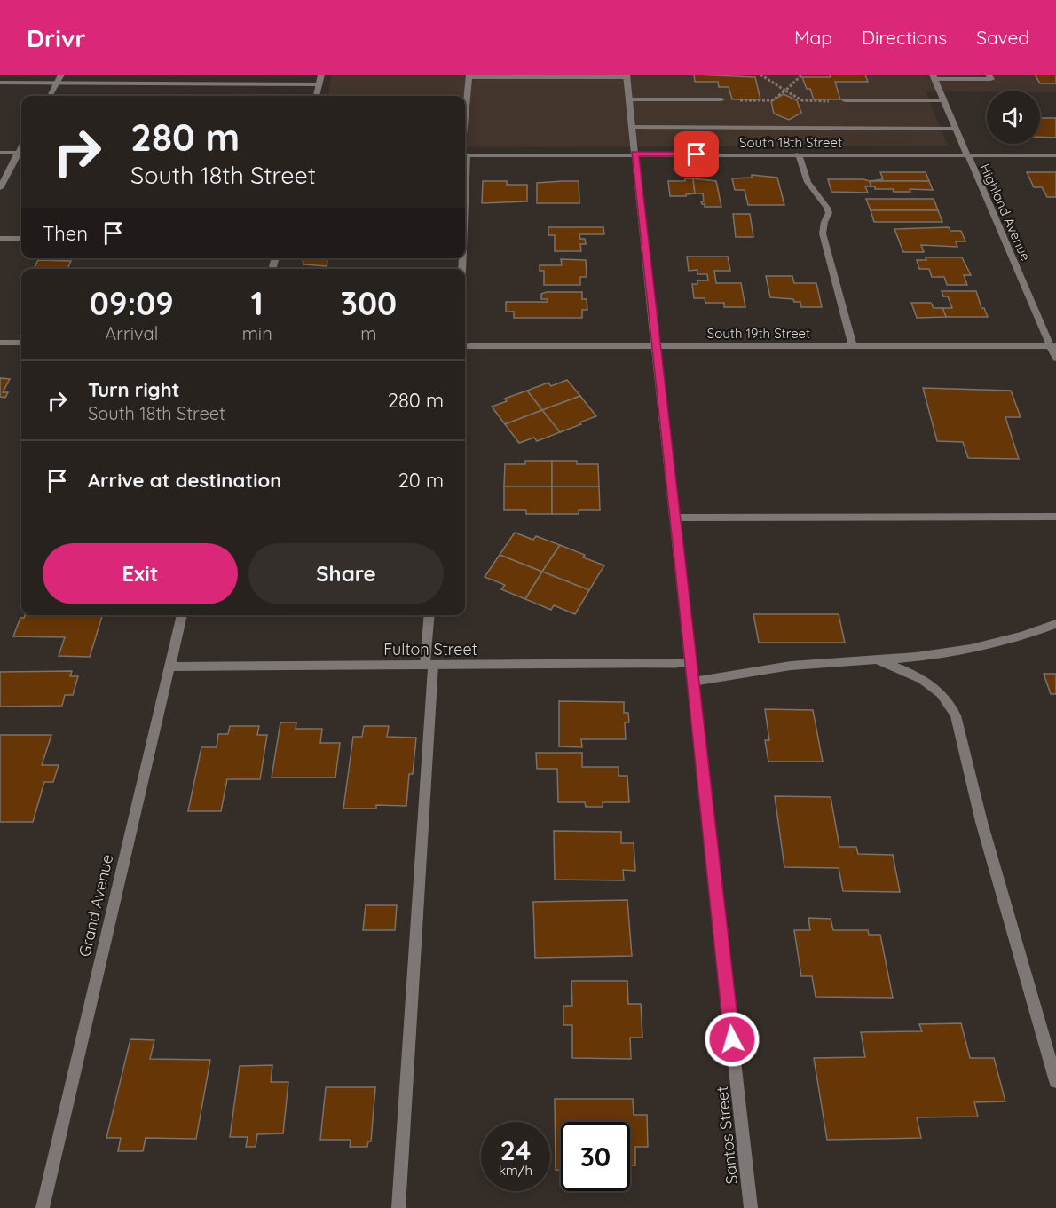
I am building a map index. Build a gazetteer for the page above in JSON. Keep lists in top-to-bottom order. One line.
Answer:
{"streets":{"street":["South 18th Street","Highland Avenue","South 19th Street","Fulton Street","Grand Avenue","Santos Street"]},"crossings":[["South 18th Street","Highland Avenue"],["South 18th Street","Santos Street"],["Highland Avenue","South 19th Street"],["South 19th Street","Santos Street"],["Fulton Street","Grand Avenue"],["Fulton Street","Santos Street"]],"page":{"header":"Drivr","nav":["Map","Directions","Saved"],"turn":["280 m","South 18th Street"],"then":"Then","eta":["09:09","Arrival","1","min","300","m"],"list":[{"name":"Turn right","note":"South 18th Street","value":"280 m"},{"name":"Arrive at destination","value":"20 m"}],"buttons":["Exit","Share"],"speed":"24 km/h","limit":"30"}}
